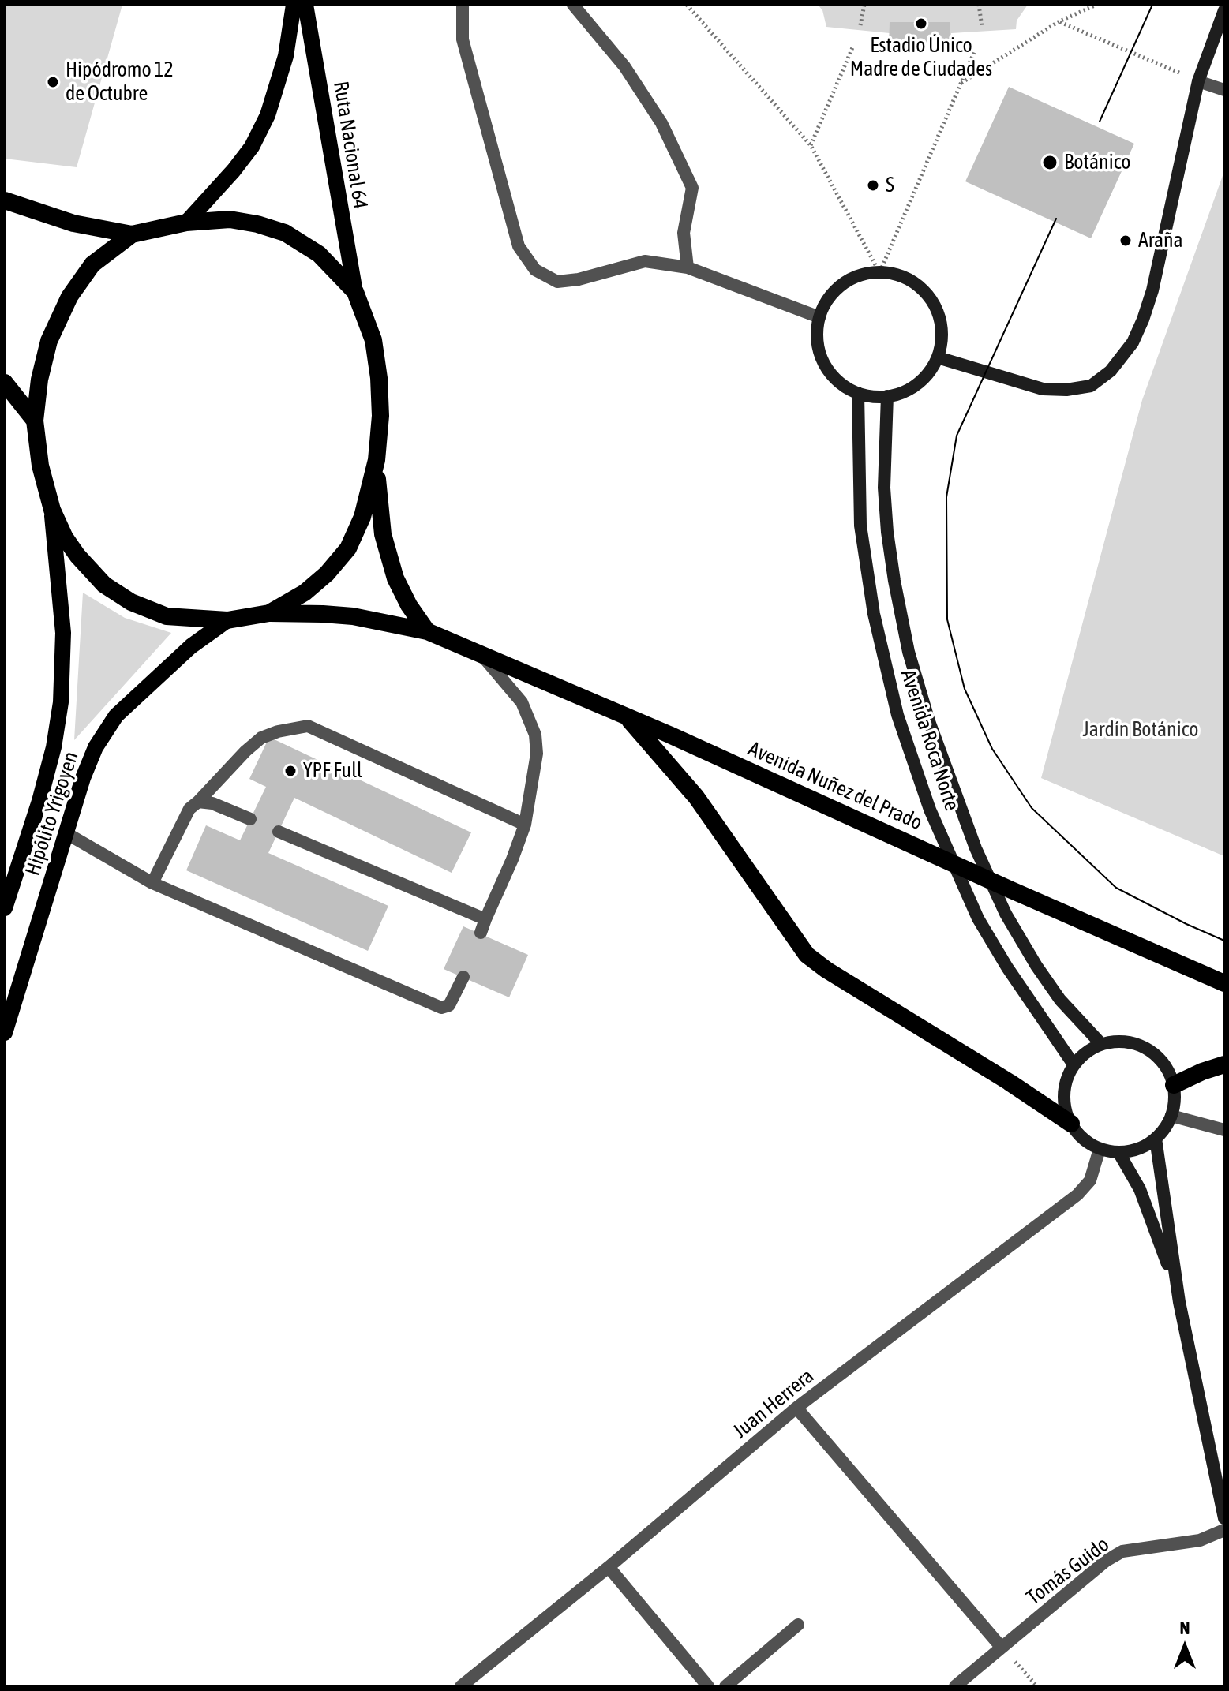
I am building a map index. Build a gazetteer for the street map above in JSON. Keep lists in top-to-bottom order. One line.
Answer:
{"streets":{"highway":["Avenida Nuñez del Prado"],"main road":["Ruta Nacional 64","Avenida Roca Norte","Hipólito Yrigoyen"],"street":["Juan Herrera","Tomás Guido"]},"crossings":[["Avenida Roca Norte","Juan Herrera"]],"parks":["Jardín Botánico"],"places":["Estadio Único Madre de Ciudades","Hipódromo 12 de Octubre","Botánico","S","Araña","YPF Full"],"north":"top"}
